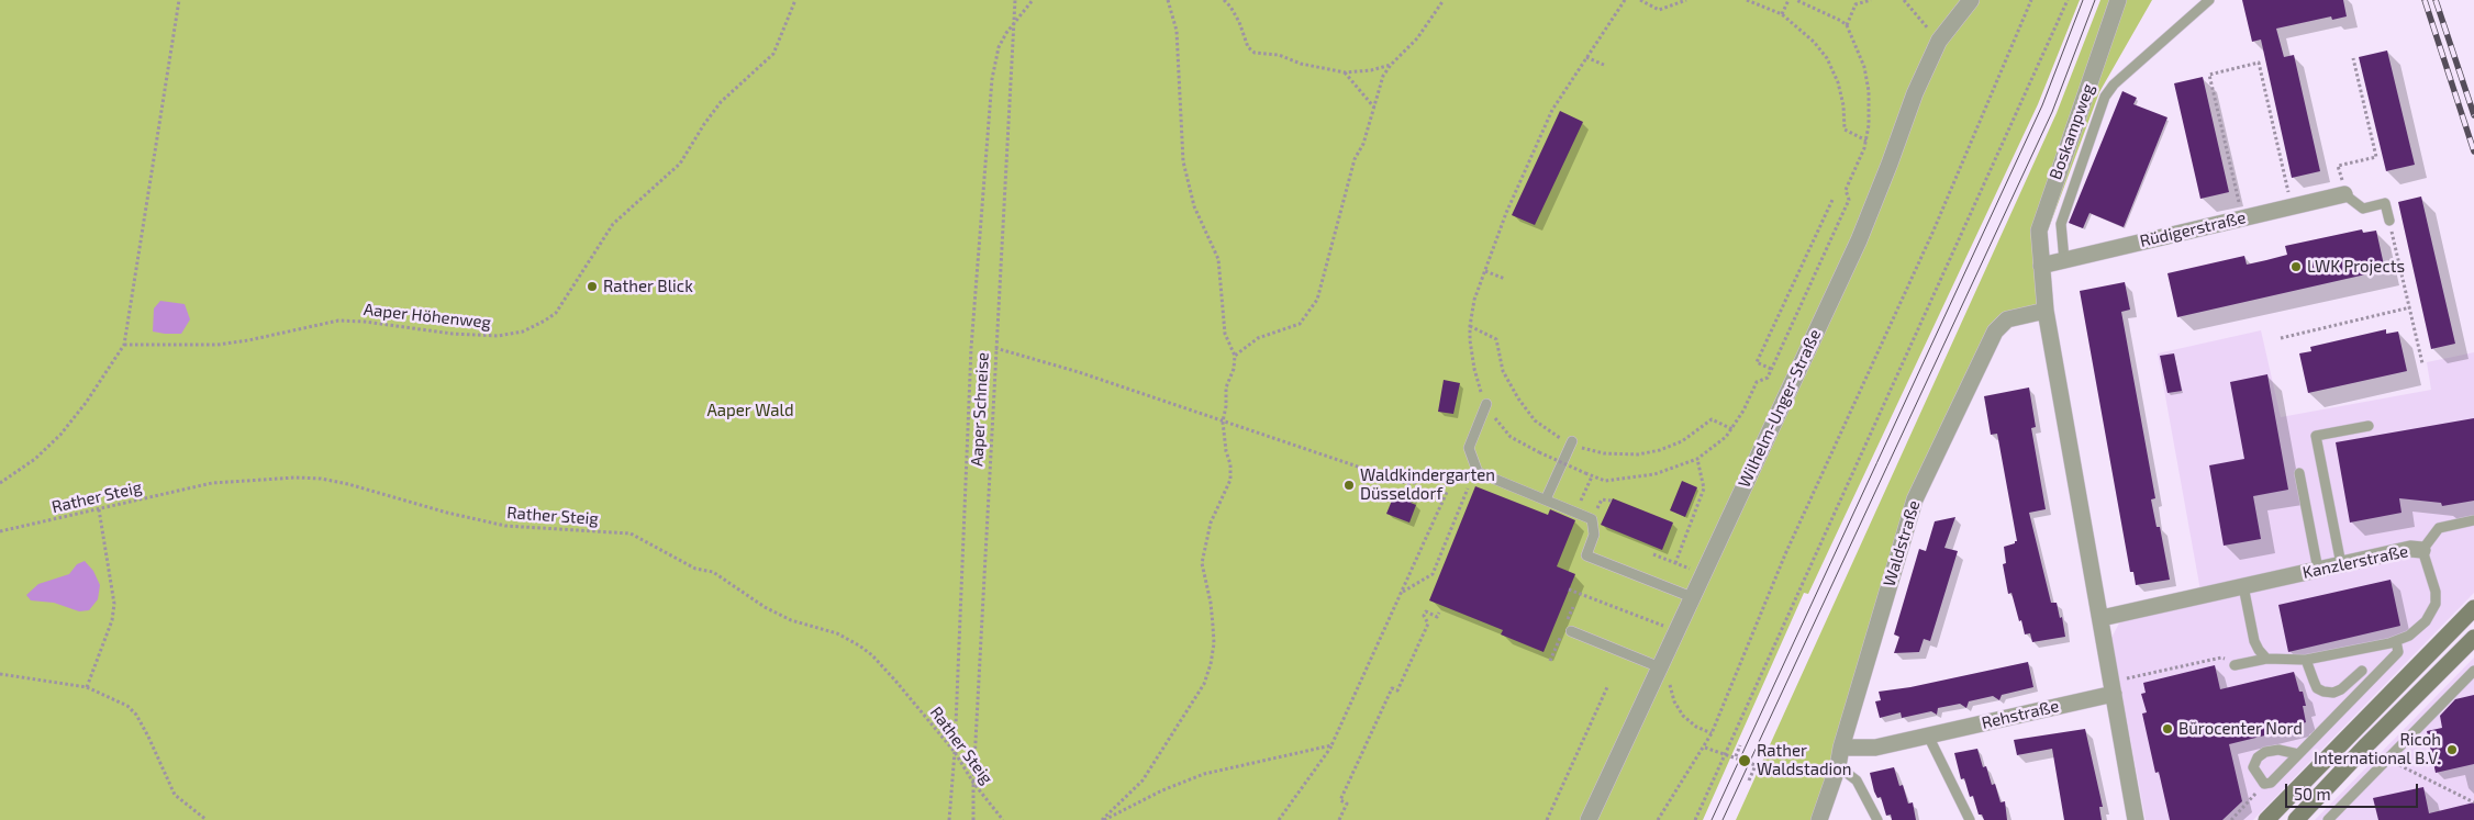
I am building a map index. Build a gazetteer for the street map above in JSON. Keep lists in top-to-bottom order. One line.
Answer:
{"streets":{"street":["Boskampweg","Rüdigerstraße","Wilhelm-Unger-Straße","Waldstraße","Kanzlerstraße","Rehstraße"],"path":["Aaper Höhenweg","Aaper Schneise","Rather Steig"]},"crossings":[["Boskampweg","Rüdigerstraße"],["Aaper Schneise","Rather Steig"],["Waldstraße","Rehstraße"]],"parks":["Aaper Wald"],"places":["LWK Projects","Rather Blick","Waldkindergarten Düsseldorf","Bürocenter Nord","Ricoh International B.V.","Rather Waldstadion"],"scale_bar":"50 m"}
